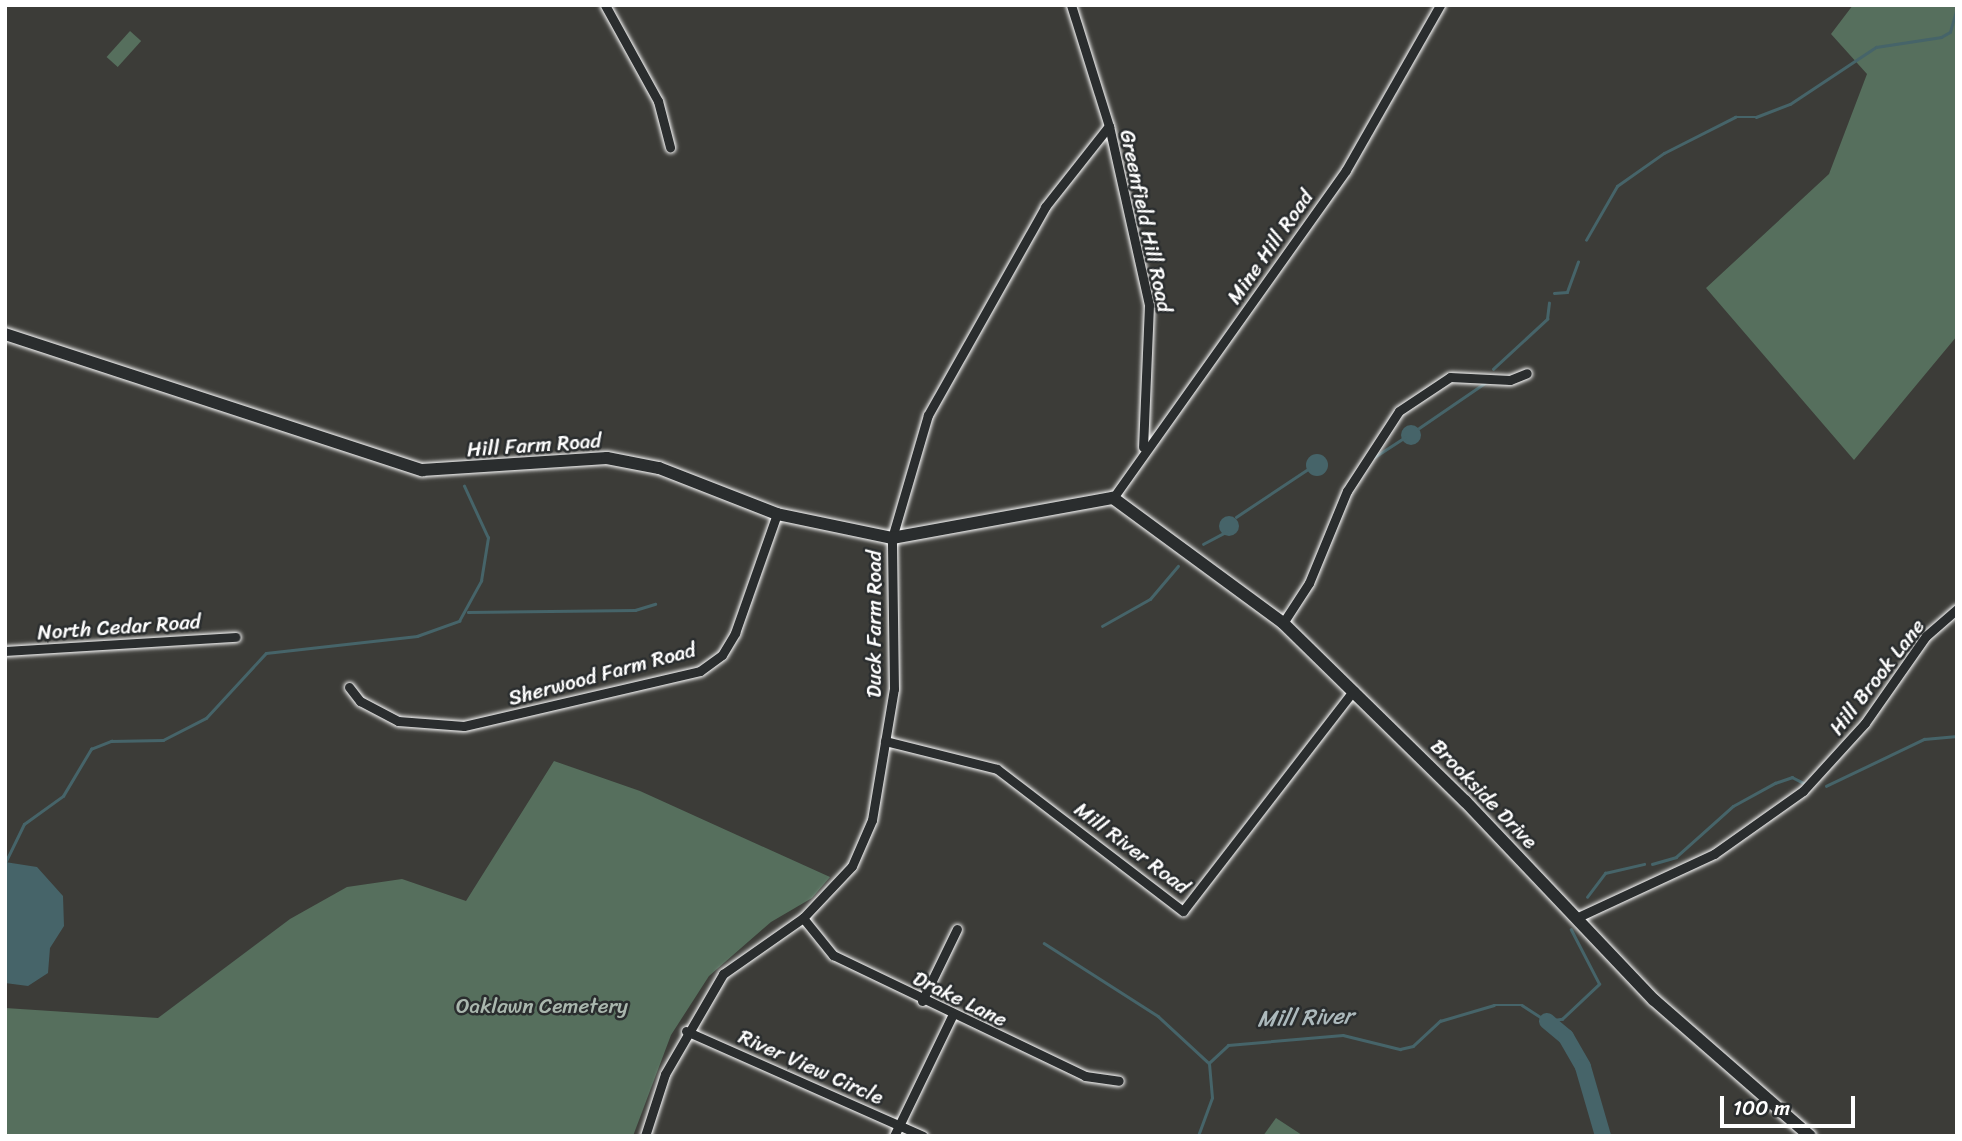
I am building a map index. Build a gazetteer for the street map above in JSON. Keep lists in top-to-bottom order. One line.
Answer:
{"streets":{"main road":["Hill Farm Road","Brookside Drive"],"street":["Greenfield Hill Road","Mine Hill Road","Duck Farm Road","North Cedar Road","Sherwood Farm Road","Hill Brook Lane","Mill River Road","Drake Lane","River View Circle"]},"crossings":[["Greenfield Hill Road","Mine Hill Road"],["Greenfield Hill Road","Duck Farm Road"],["Mine Hill Road","Hill Farm Road"],["Mine Hill Road","Brookside Drive"],["Hill Farm Road","Duck Farm Road"],["Hill Farm Road","Sherwood Farm Road"],["Hill Farm Road","Brookside Drive"],["Duck Farm Road","Mill River Road"],["Duck Farm Road","Drake Lane"],["Duck Farm Road","River View Circle"],["Hill Brook Lane","Brookside Drive"],["Brookside Drive","Mill River Road"]],"water":["Mill River"],"parks":["Oaklawn Cemetery"],"scale_bar":"100 m"}
